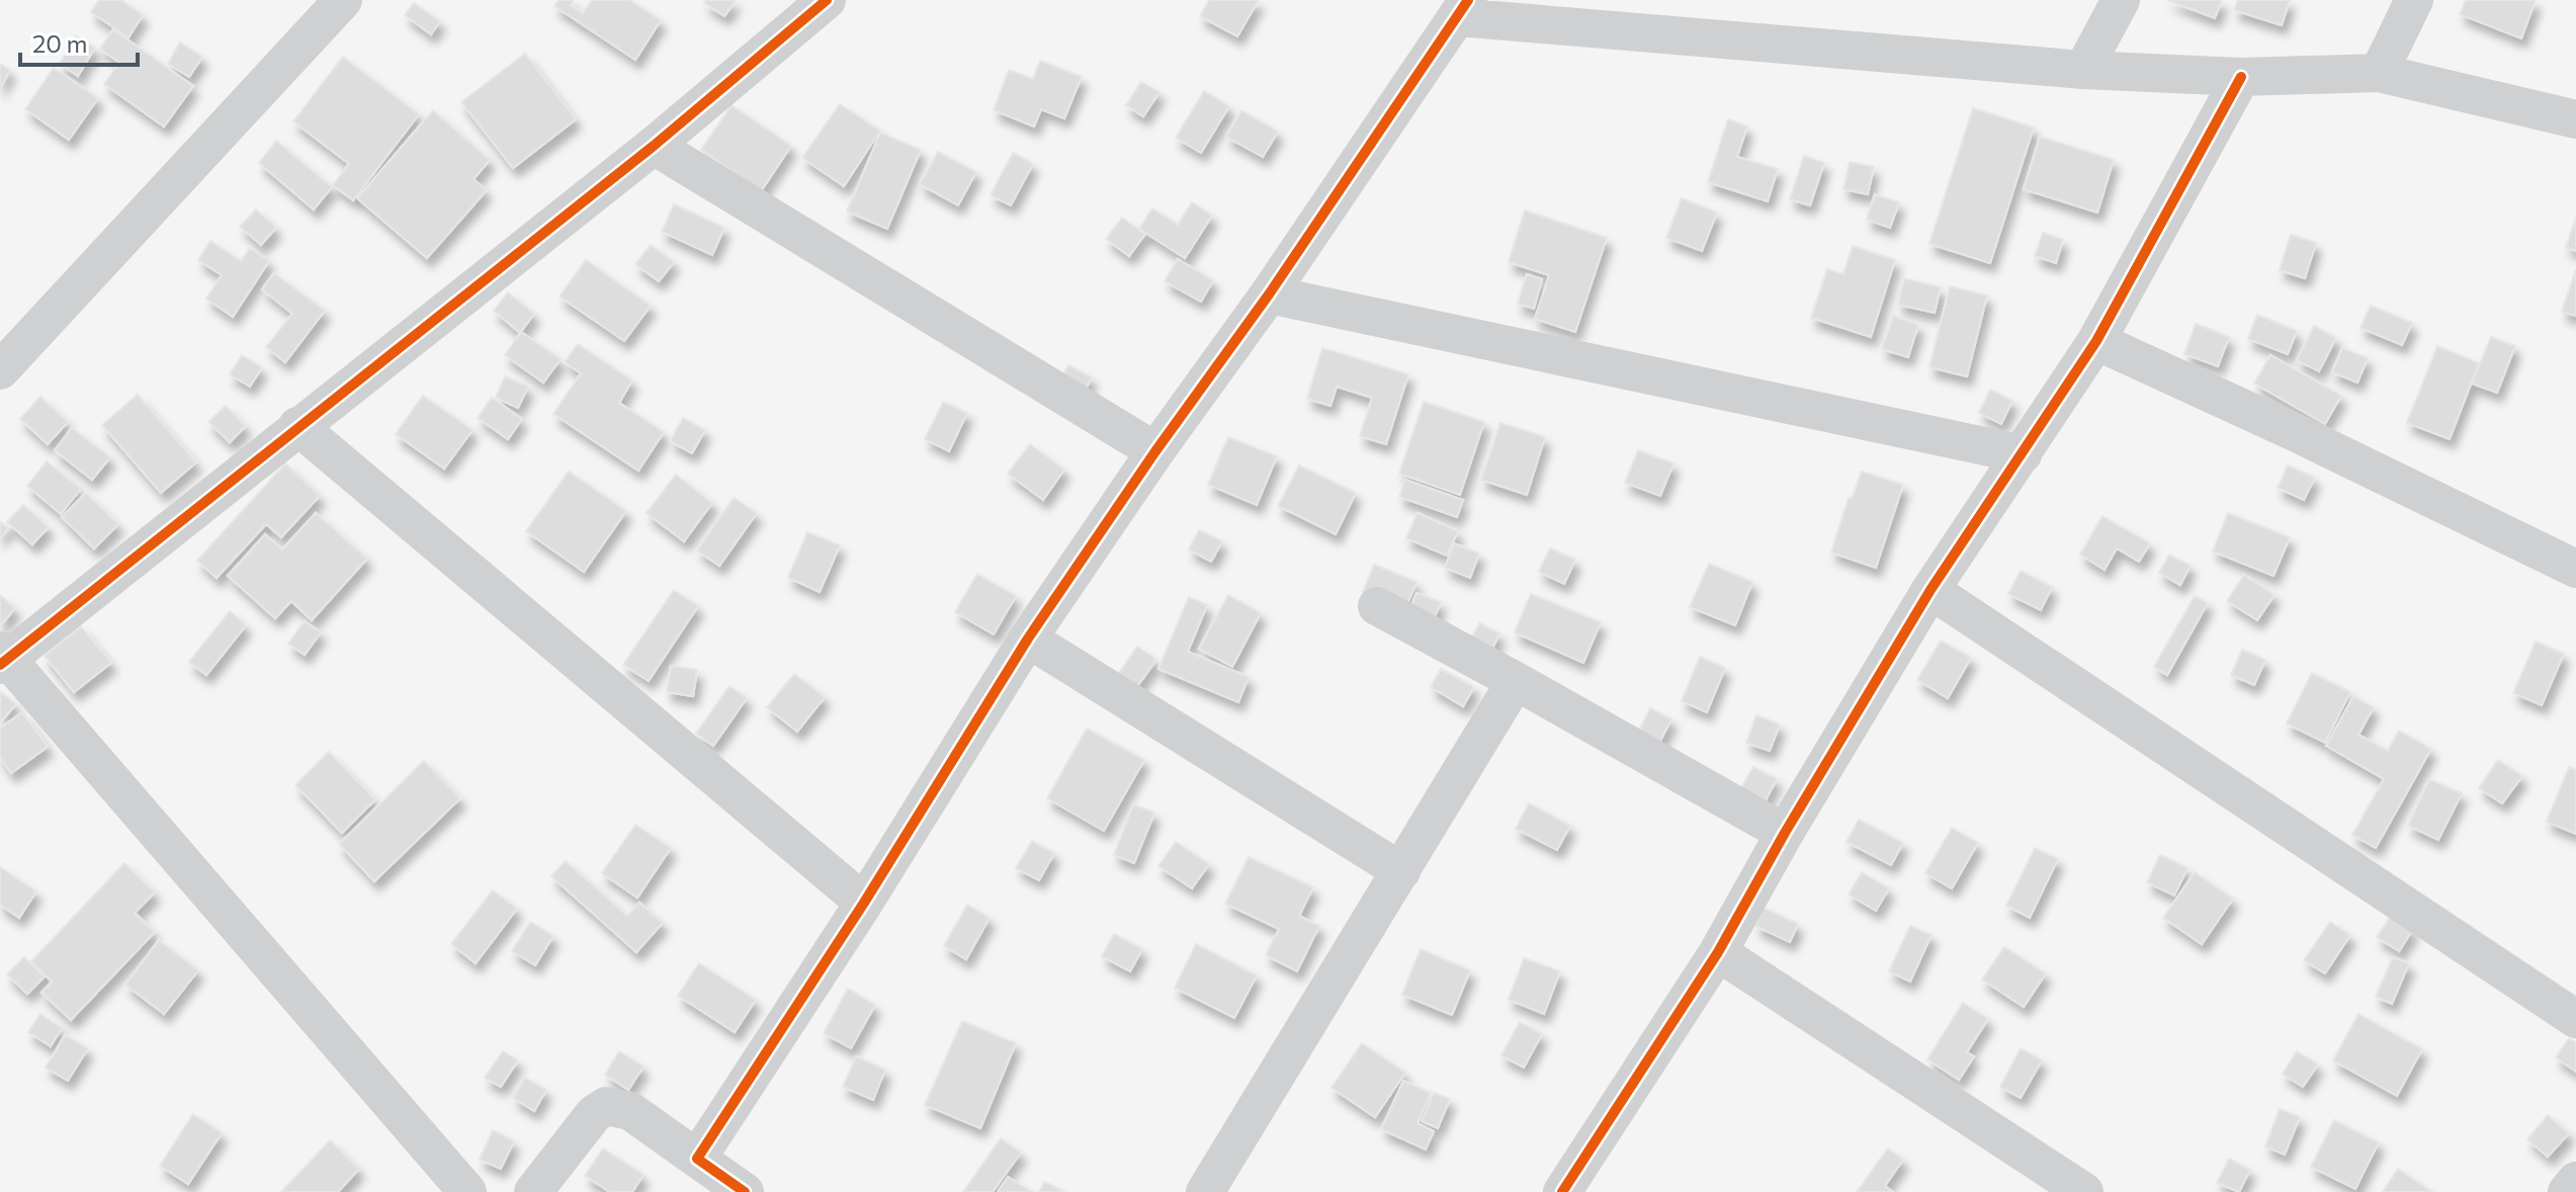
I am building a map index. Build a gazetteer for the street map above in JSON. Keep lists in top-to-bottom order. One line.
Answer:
{"scale_bar":"20 m"}
